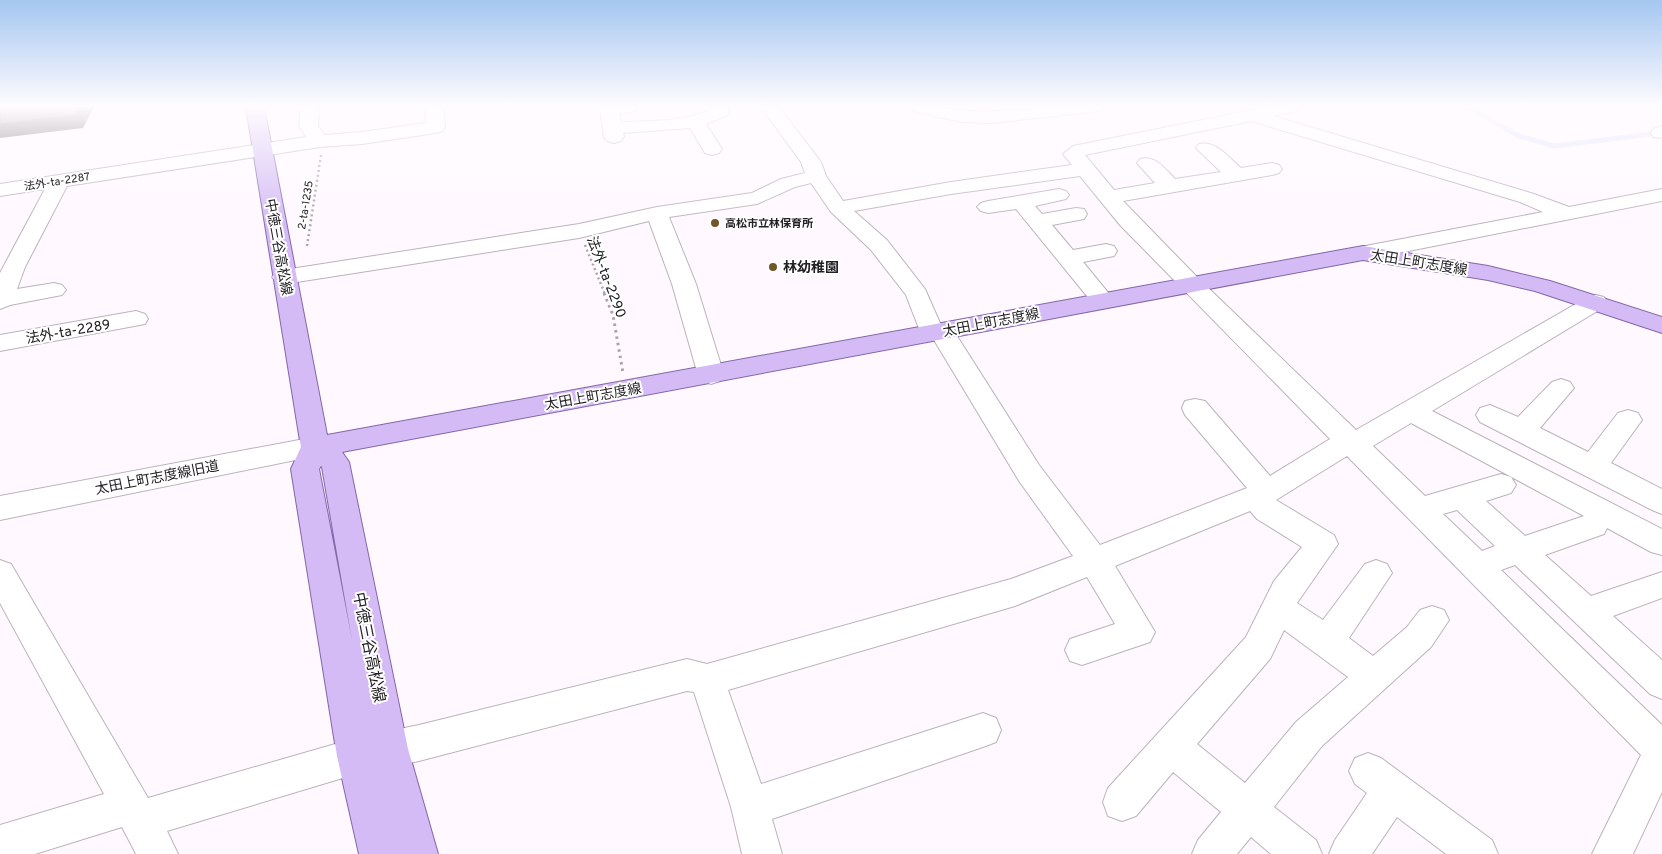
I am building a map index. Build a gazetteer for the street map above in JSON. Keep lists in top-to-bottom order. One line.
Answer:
{"streets":{"main road":["中徳三谷高松線","太田上町志度線"],"street":["法外-ta-2287","法外-ta-2289","太田上町志度線旧道"],"path":["2-ta-1235","法外-ta-2290"]},"crossings":[["法外-ta-2287","中徳三谷高松線"],["中徳三谷高松線","太田上町志度線"],["中徳三谷高松線","太田上町志度線旧道"],["太田上町志度線","法外-ta-2290"],["太田上町志度線","太田上町志度線旧道"]],"places":["高松市立林保育所","林幼稚園"]}
